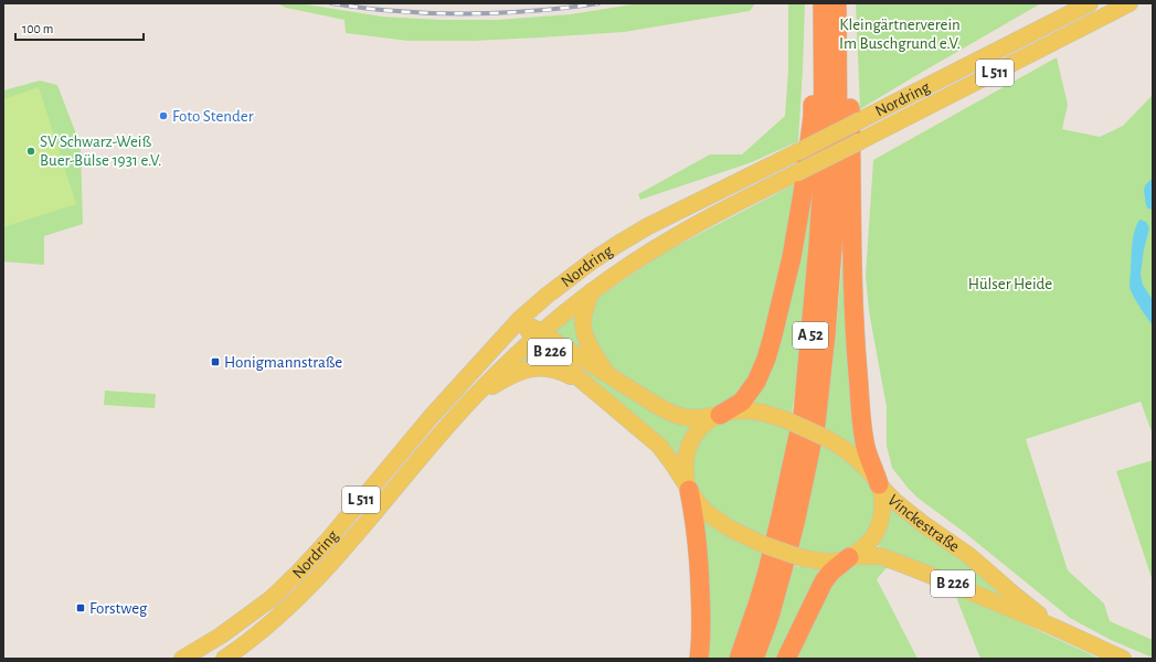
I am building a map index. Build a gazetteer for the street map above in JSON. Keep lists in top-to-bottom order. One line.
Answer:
{"streets":{"highway":["A 52"],"main road":["L 511","Nordring","B 226","Vinckestraße"]},"crossings":[["Nordring","B 226"],["B 226","Vinckestraße"]],"parks":["Kleingärtnerverein Im Buschgrund e.V.","Hülser Heide"],"places":{"other":["Foto Stender","SV Schwarz-Weiß Buer-Bülse 1931 e.V."],"transit":["Honigmannstraße","Forstweg"]},"scale_bar":"100 m"}
